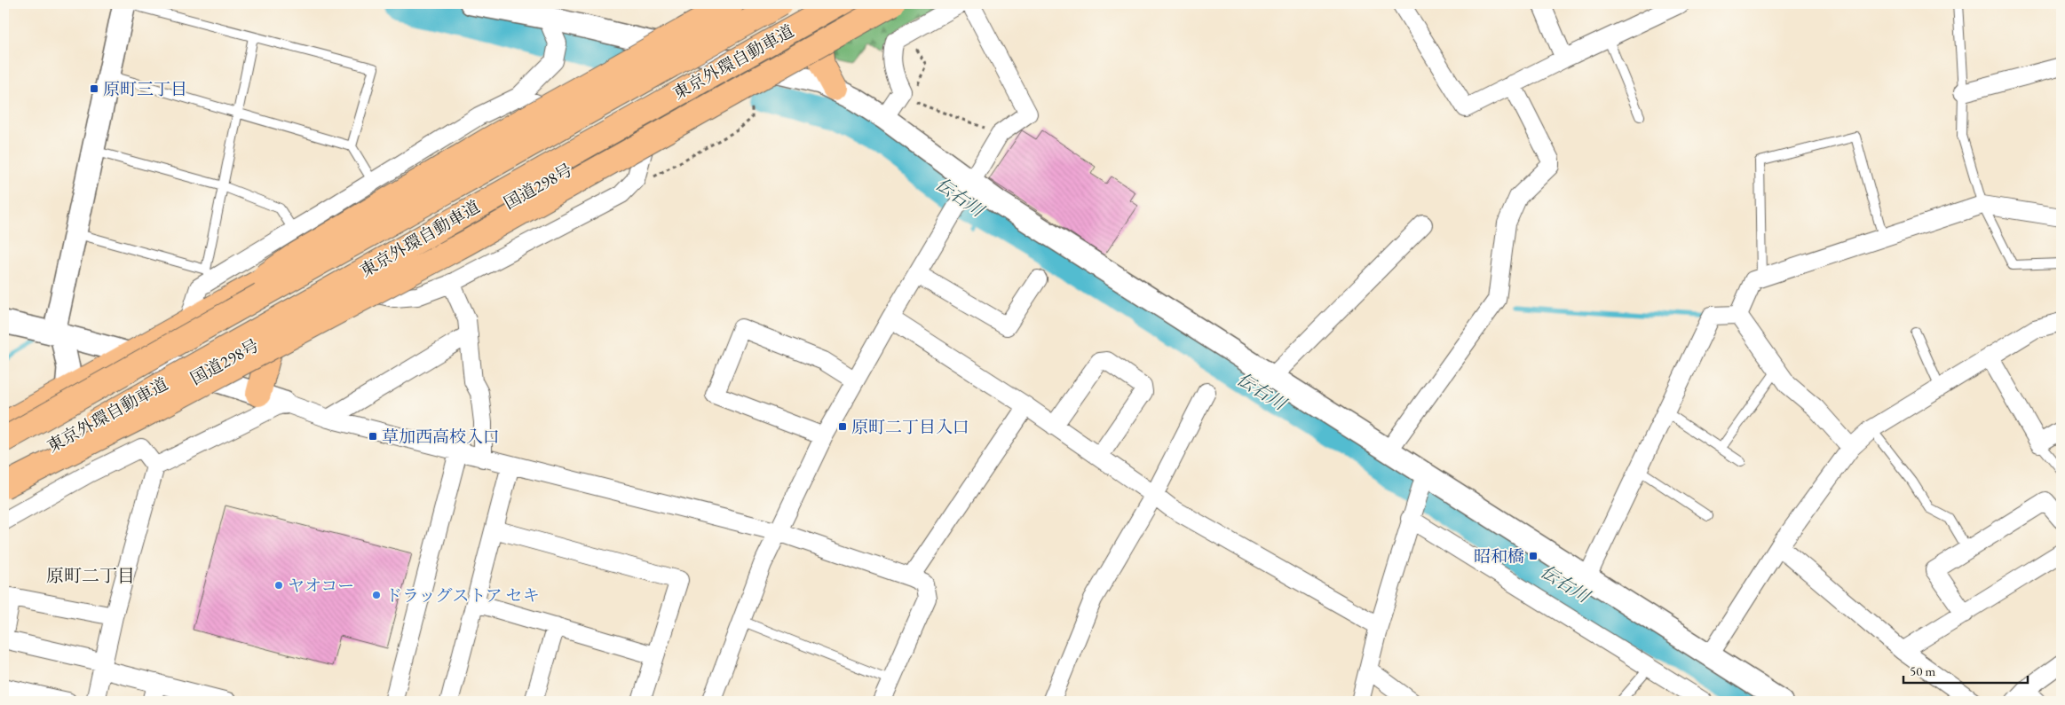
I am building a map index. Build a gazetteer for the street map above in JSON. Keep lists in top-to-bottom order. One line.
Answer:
{"streets":{"highway":["東京外環自動車道","国道298号"]},"districts":["原町二丁目"],"water":["伝右川"],"places":{"transit":["原町三丁目","原町二丁目入口","草加西高校入口","昭和橋"],"other":["ヤオコー","ドラッグストア セキ"]},"scale_bar":"50 m"}
